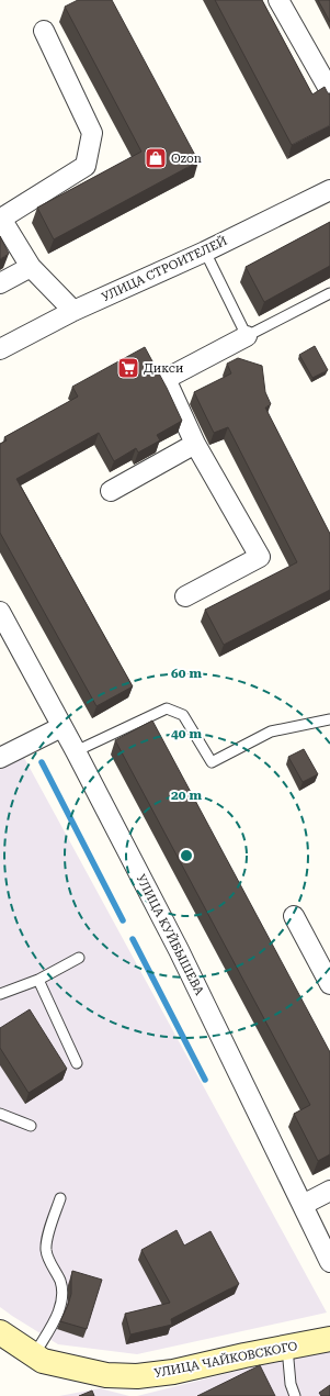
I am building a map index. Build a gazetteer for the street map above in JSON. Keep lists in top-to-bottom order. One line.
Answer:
{"streets":{"street":["УЛИЦА СТРОИТЕЛЕЙ","УЛИЦА КУЙБЫШЕВА","УЛИЦА ЧАЙКОВСКОГО"]},"places":{"shop":["Ozon"],"supermarket":["Дикси"]},"rings":["60 m","40 m","20 m"]}
